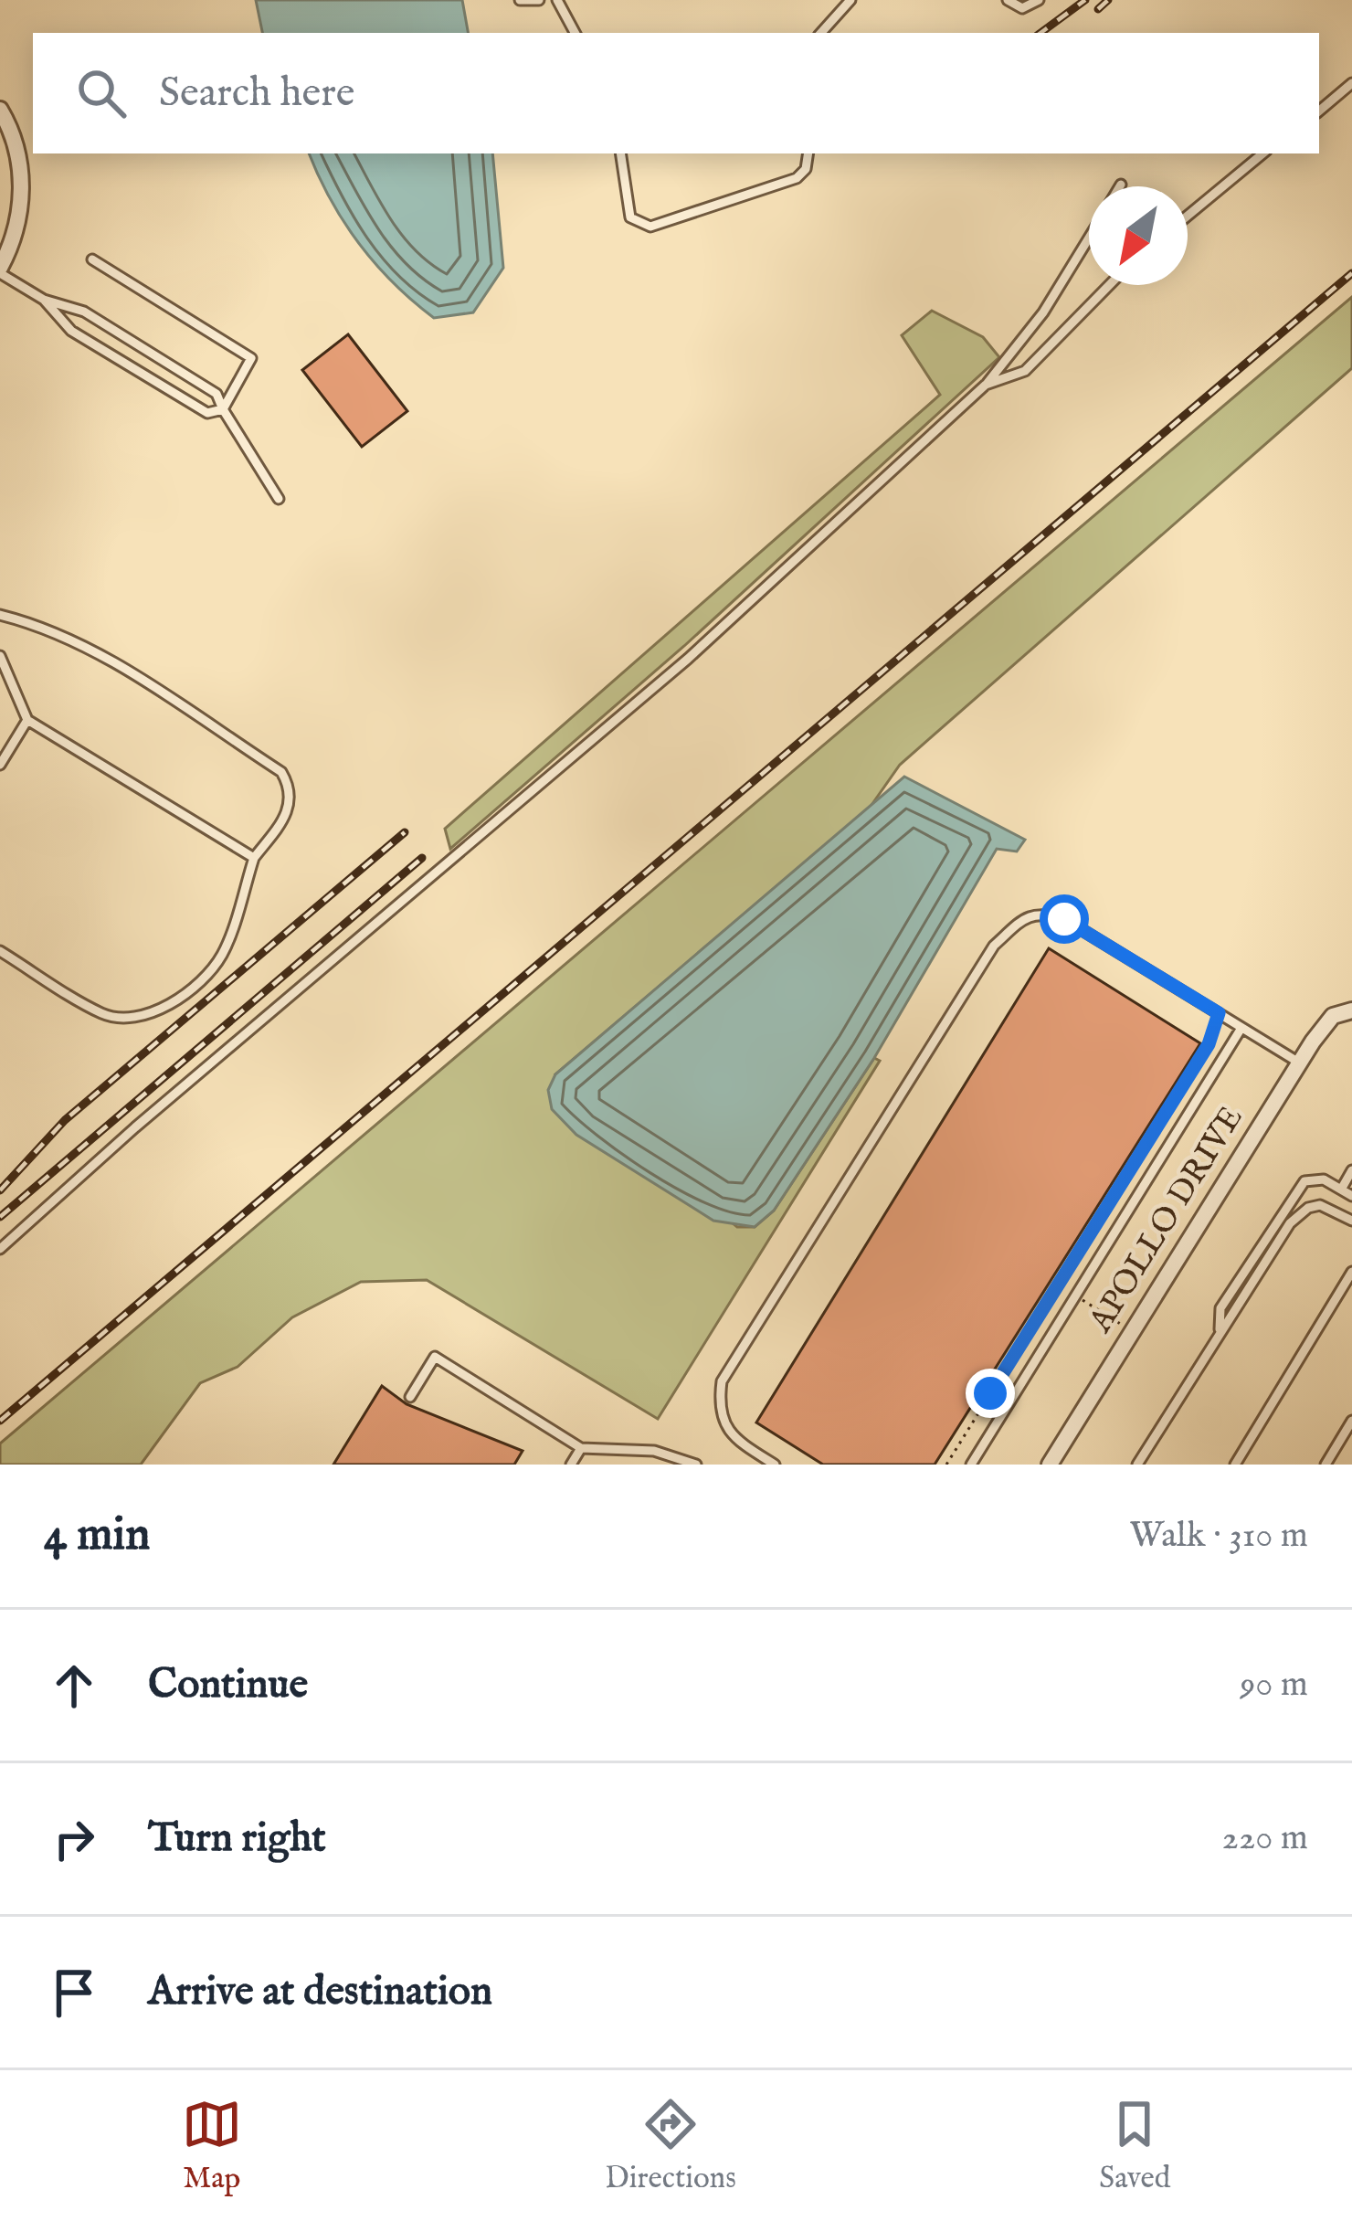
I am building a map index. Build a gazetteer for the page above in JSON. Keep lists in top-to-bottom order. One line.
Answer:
{"streets":{"street":["APOLLO DRIVE"]},"north":"bottom left","page":{"search":"Search here","heading":["4 min","Walk · 310 m"],"list":[["Continue","90 m"],["Turn right","220 m"],"Arrive at destination"],"nav":["Map","Directions","Saved"]}}
